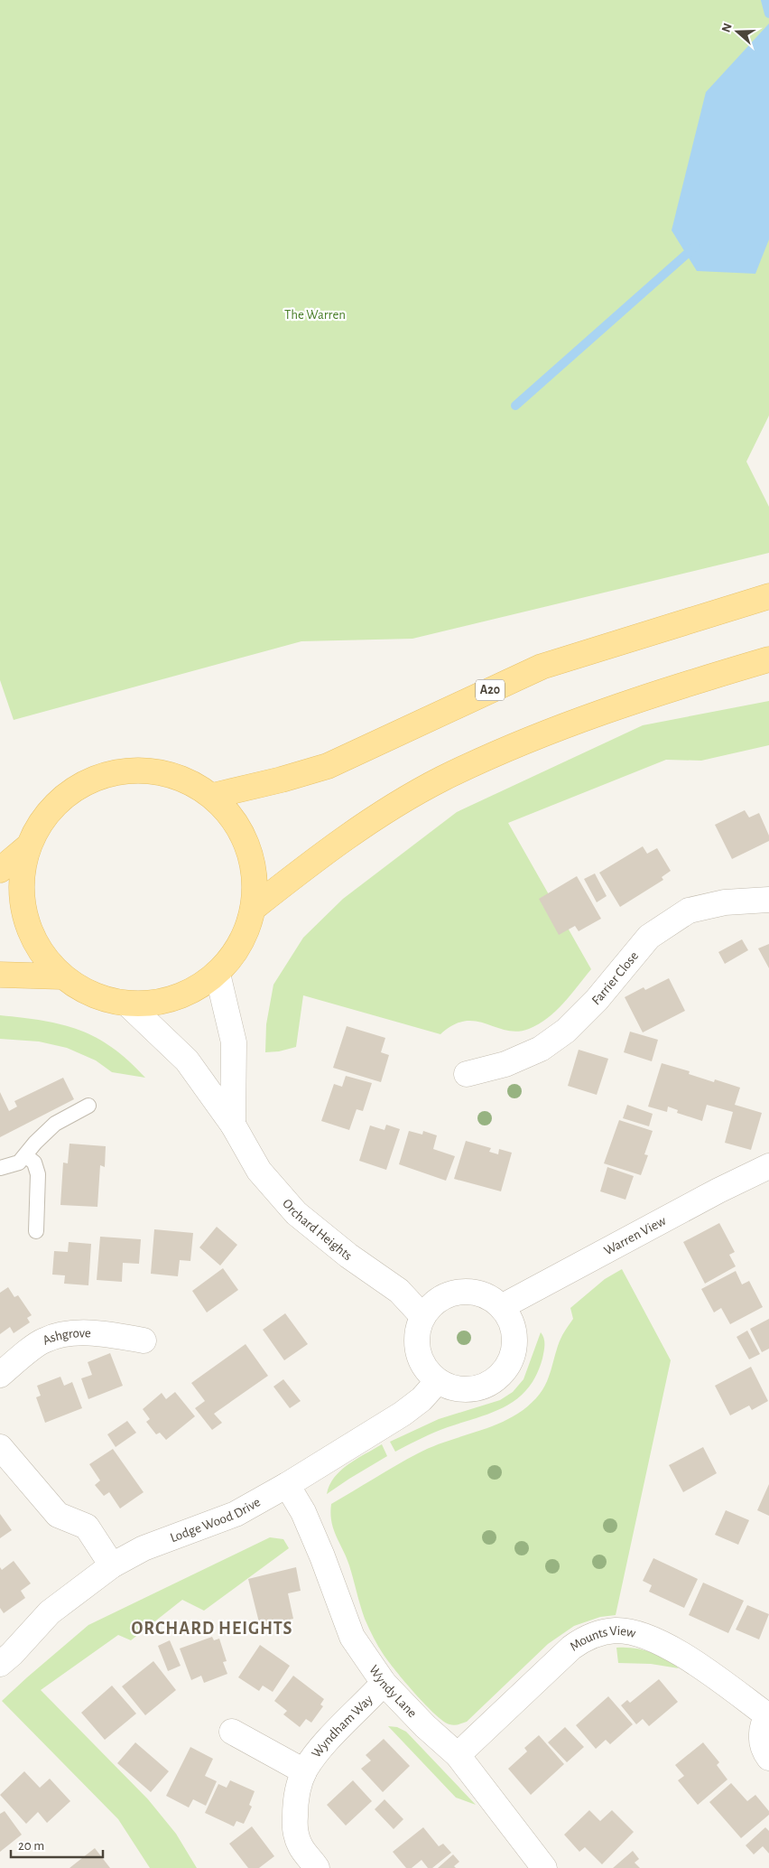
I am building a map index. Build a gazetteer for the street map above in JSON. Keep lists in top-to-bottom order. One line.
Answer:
{"streets":{"main road":["A20"],"street":["Farrier Close","Orchard Heights","Warren View","Ashgrove","Lodge Wood Drive","Mounts View","Wyndy Lane","Wyndham Way"]},"crossings":[["Orchard Heights","Warren View"],["Orchard Heights","Lodge Wood Drive"],["Warren View","Lodge Wood Drive"],["Lodge Wood Drive","Wyndy Lane"],["Mounts View","Wyndy Lane"],["Wyndy Lane","Wyndham Way"]],"districts":["ORCHARD HEIGHTS"],"parks":["The Warren"],"scale_bar":"20 m","north":"left"}
